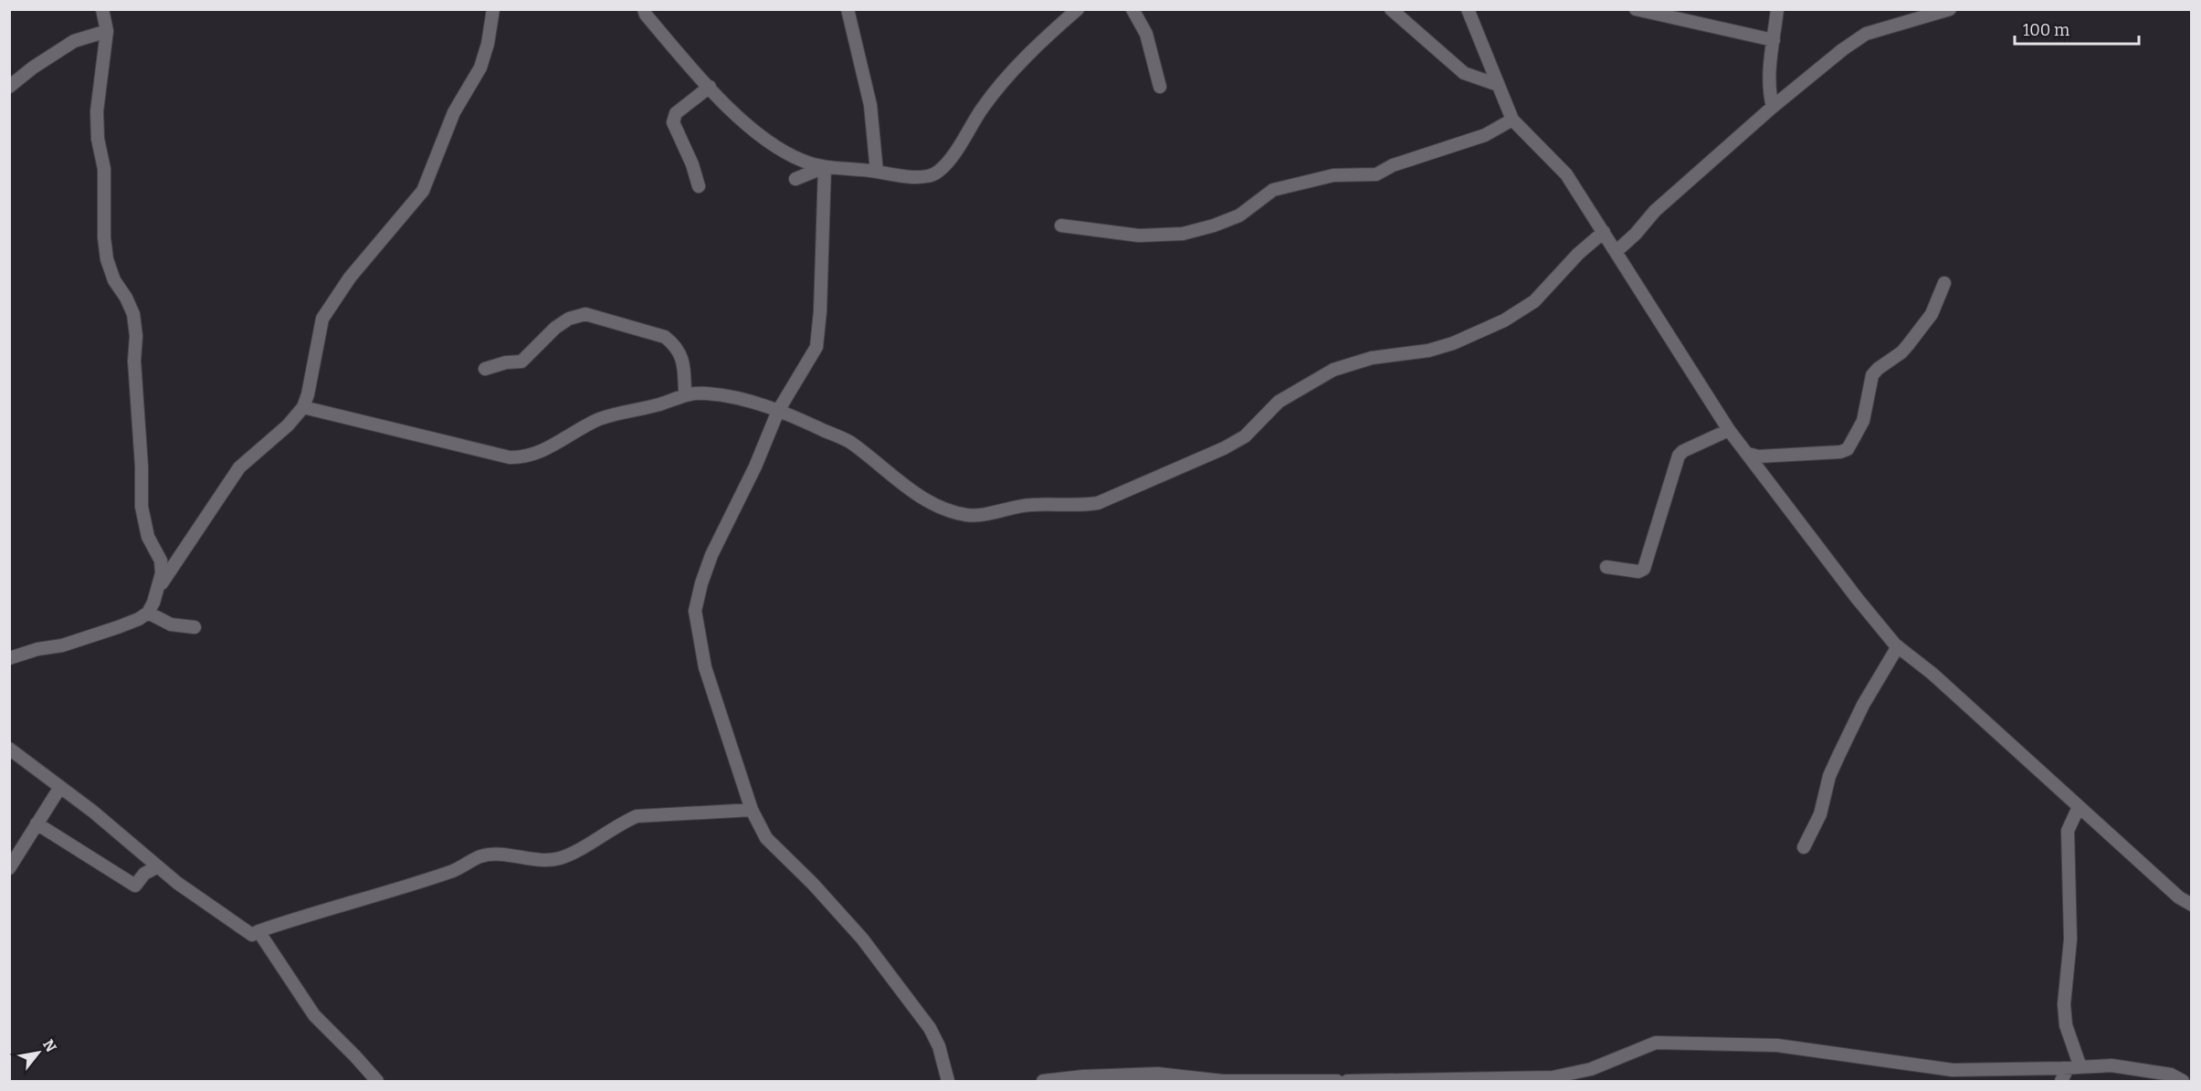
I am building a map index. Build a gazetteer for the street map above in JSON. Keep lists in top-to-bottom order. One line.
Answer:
{"scale_bar":"100 m","north":"top right"}
